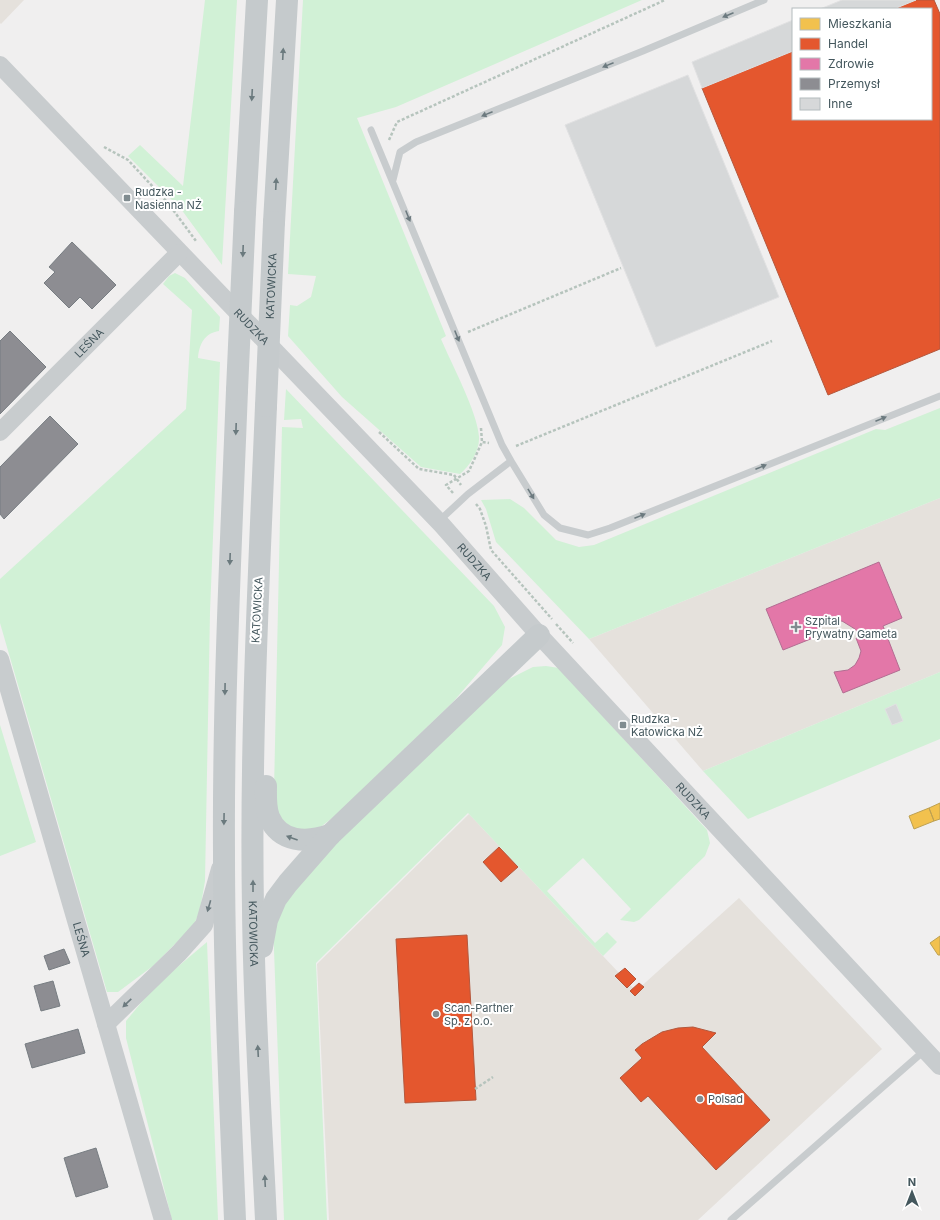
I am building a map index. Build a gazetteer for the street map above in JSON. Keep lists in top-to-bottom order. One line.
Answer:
{"streets":{"main road":["KATOWICKA"],"street":["RUDZKA","LEŚNA"]},"crossings":[["RUDZKA","LEŚNA"]],"places":{"transit":["Rudzka - Nasienna NŻ","Rudzka - Katowicka NŻ"],"health":["Szpital Prywatny Gameta"],"other":["Scan-Partner Sp. z o.o.","Polsad"]},"legend":["Mieszkania","Handel","Zdrowie","Przemysł","Inne"],"north":"top"}
